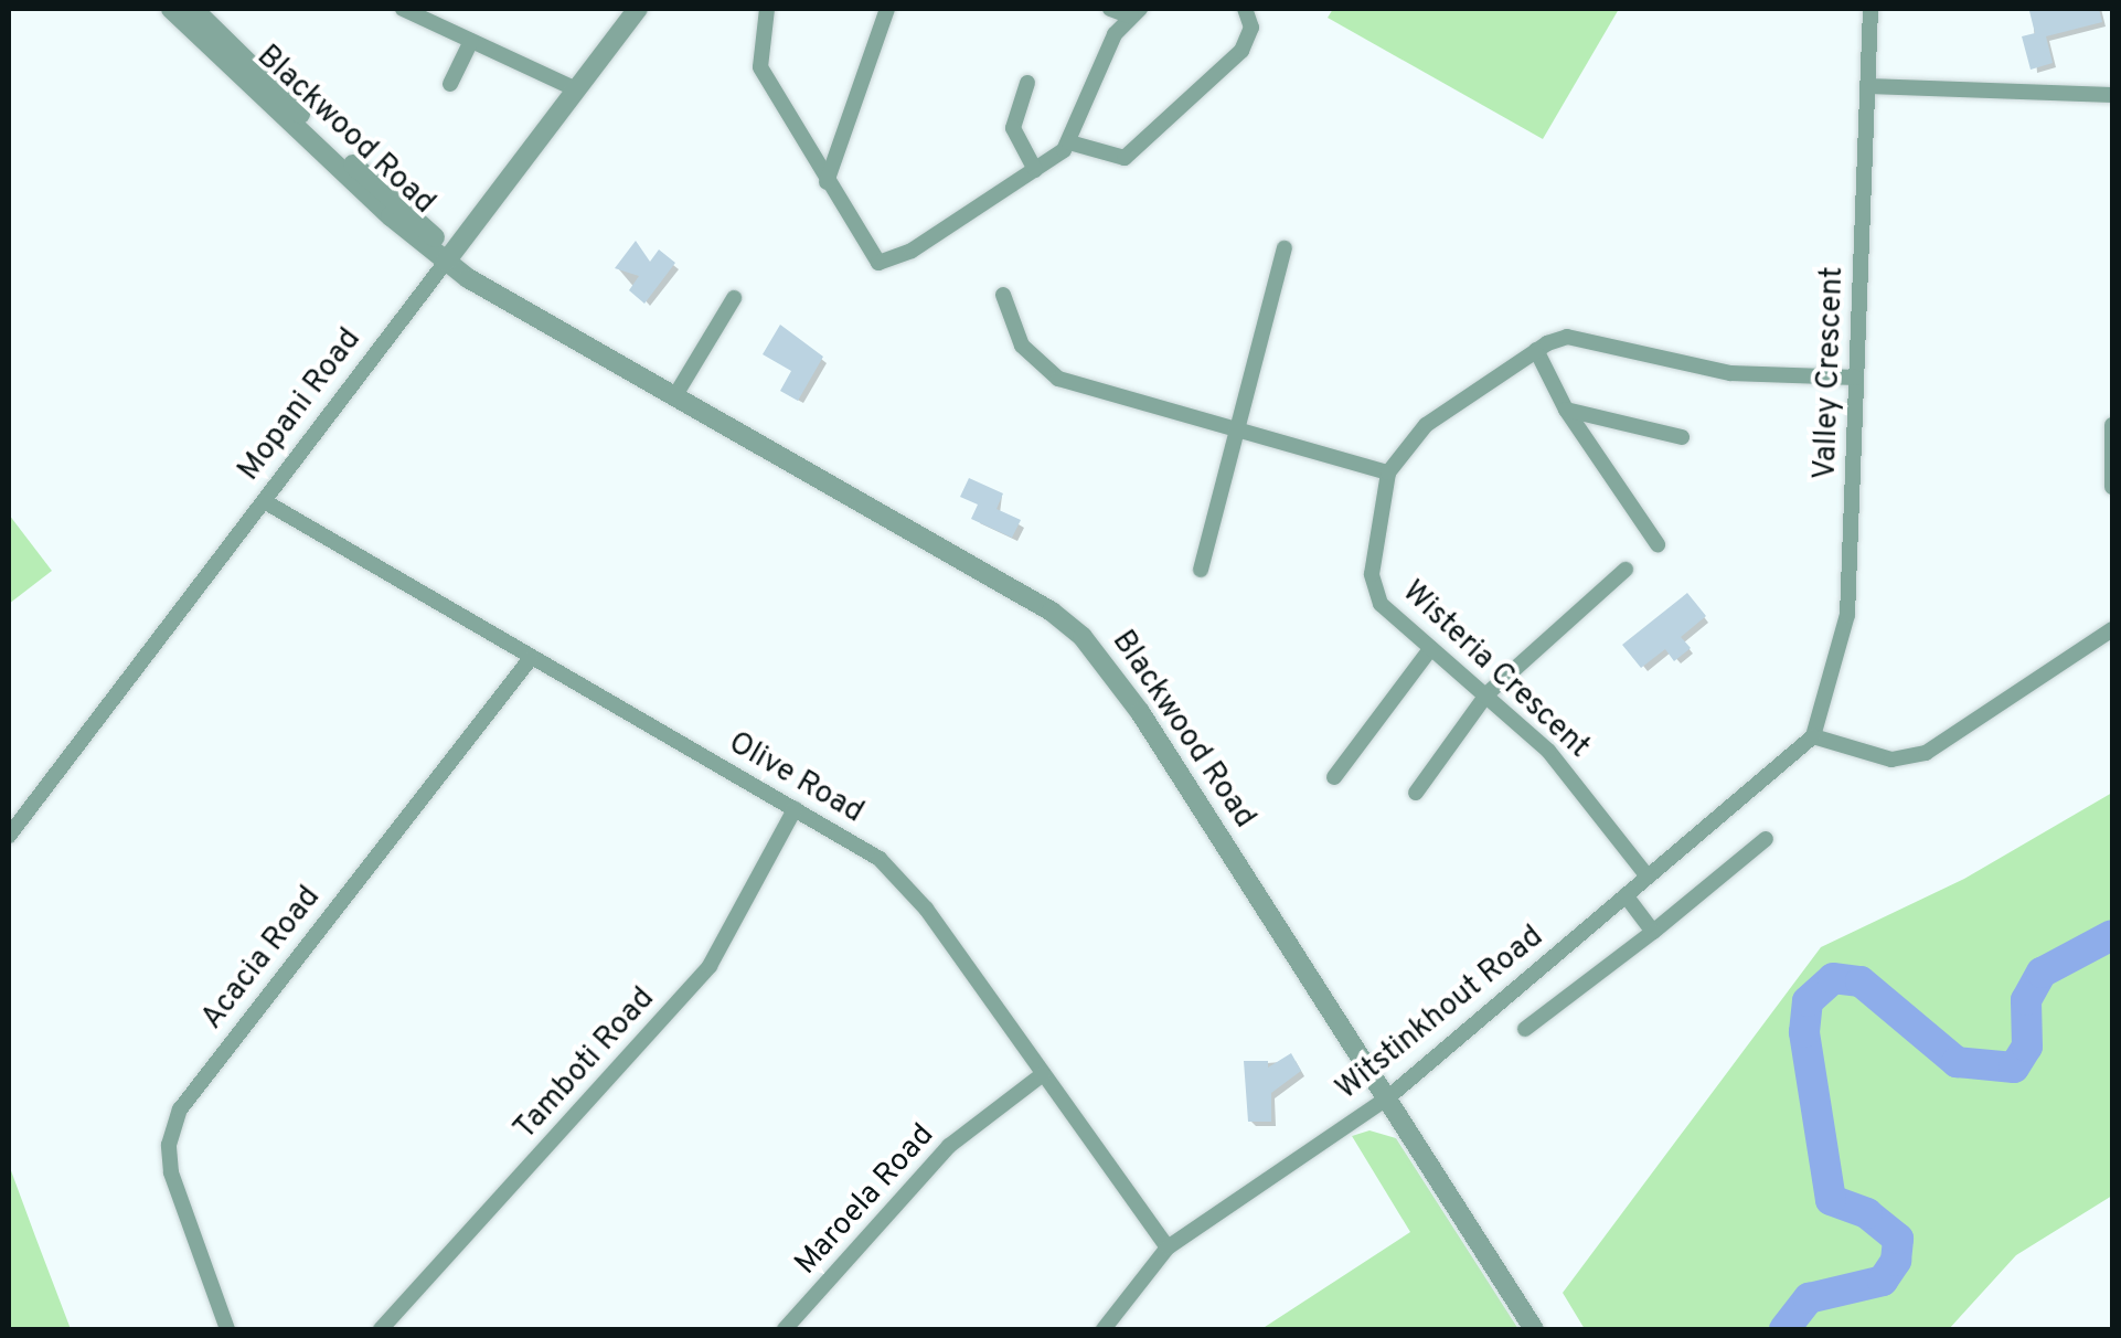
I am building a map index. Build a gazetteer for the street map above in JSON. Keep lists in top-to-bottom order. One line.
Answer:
{"streets":{"street":["Blackwood Road","Valley Crescent","Mopani Road","Wisteria Crescent","Olive Road","Acacia Road","Witstinkhout Road","Tamboti Road","Maroela Road"]},"crossings":[["Blackwood Road","Mopani Road"],["Blackwood Road","Witstinkhout Road"],["Valley Crescent","Witstinkhout Road"],["Mopani Road","Olive Road"],["Wisteria Crescent","Witstinkhout Road"],["Olive Road","Acacia Road"],["Olive Road","Witstinkhout Road"],["Olive Road","Tamboti Road"],["Olive Road","Maroela Road"]]}
